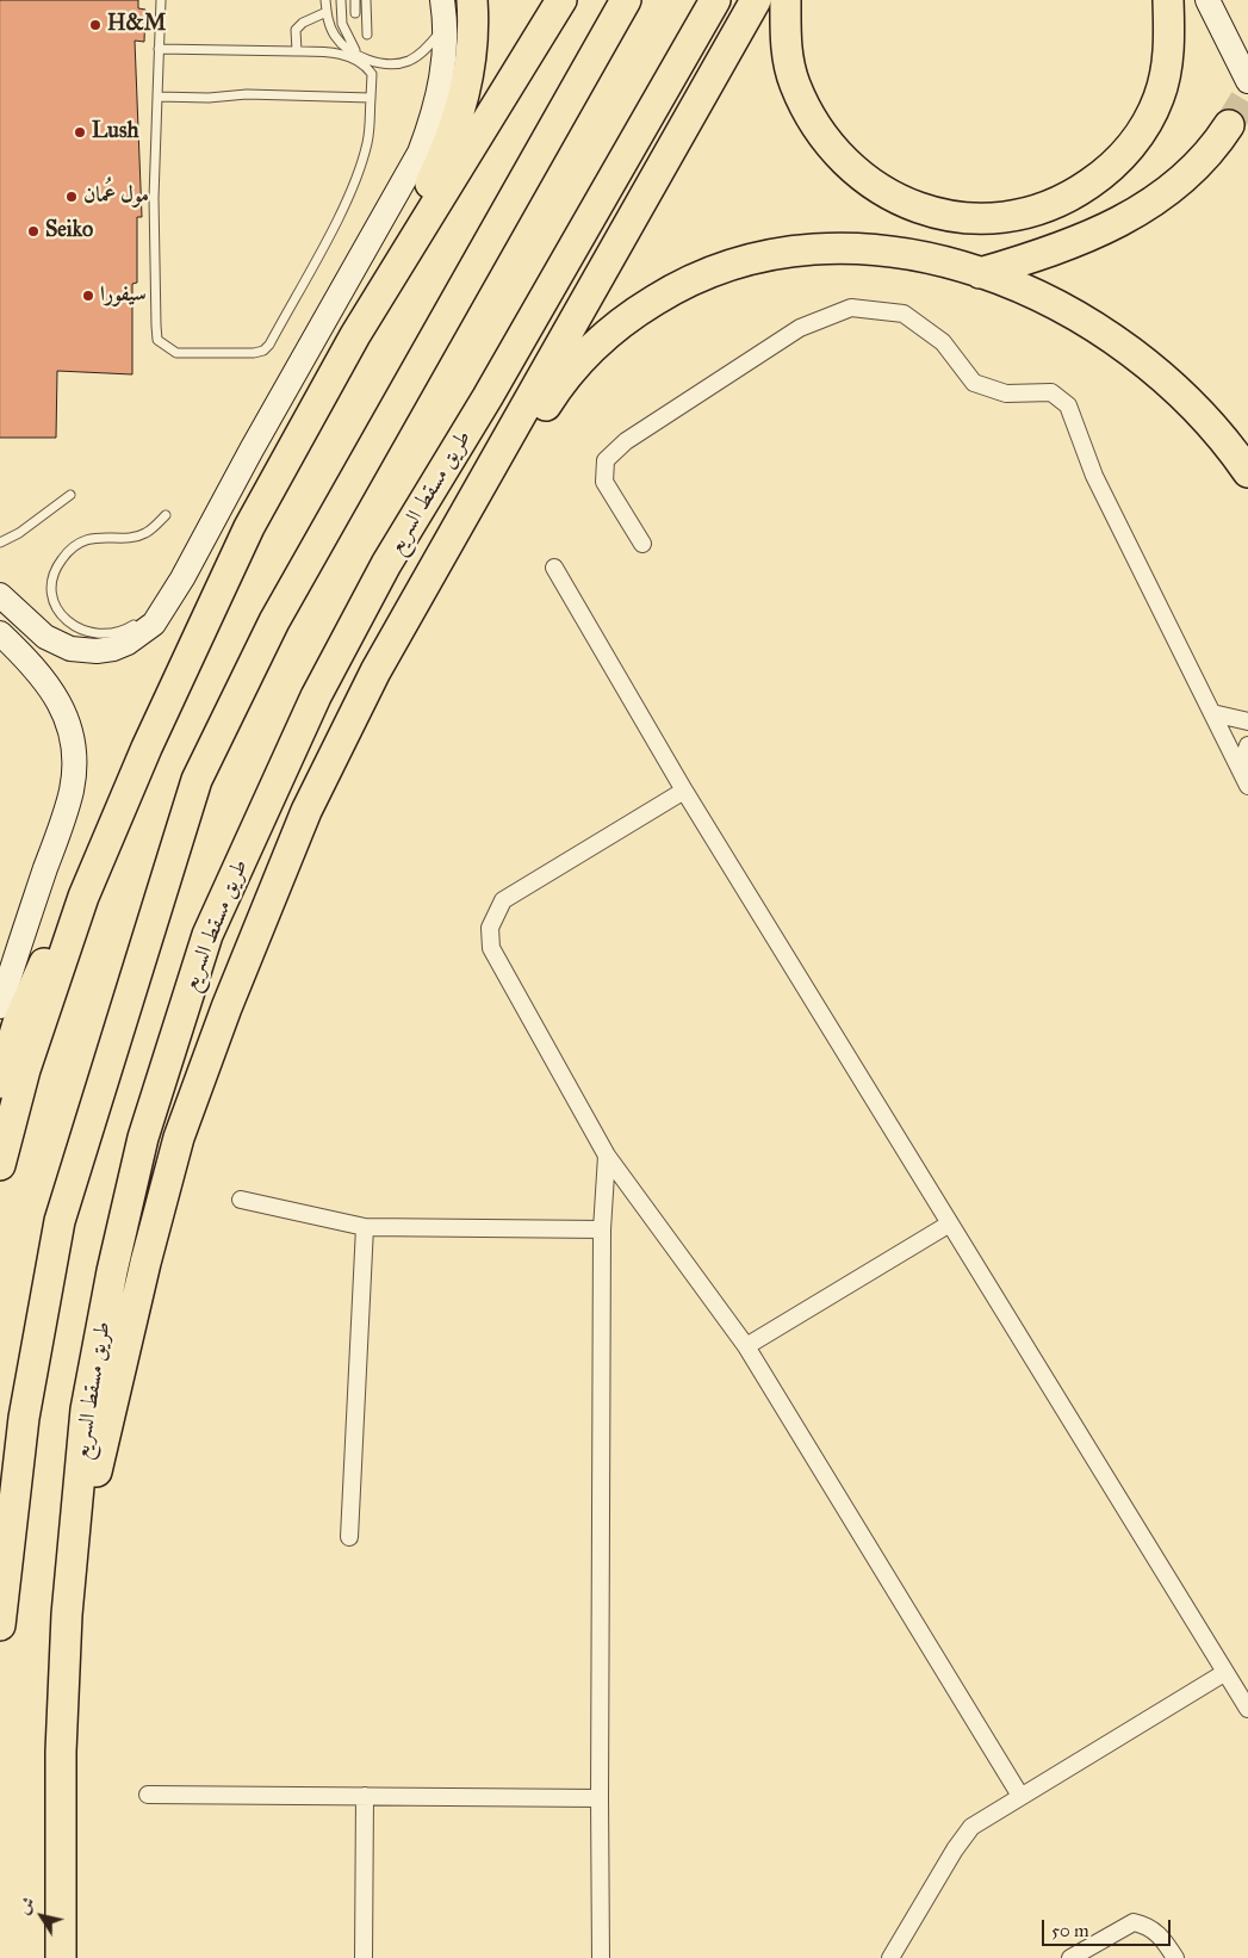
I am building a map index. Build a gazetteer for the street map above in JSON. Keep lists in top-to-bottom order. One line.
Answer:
{"streets":{"highway":["طريق مسقط السريع"]},"places":["H&M","Lush","مول عُمان","Seiko","سيفورا"],"scale_bar":"50 m","north":"top left"}
